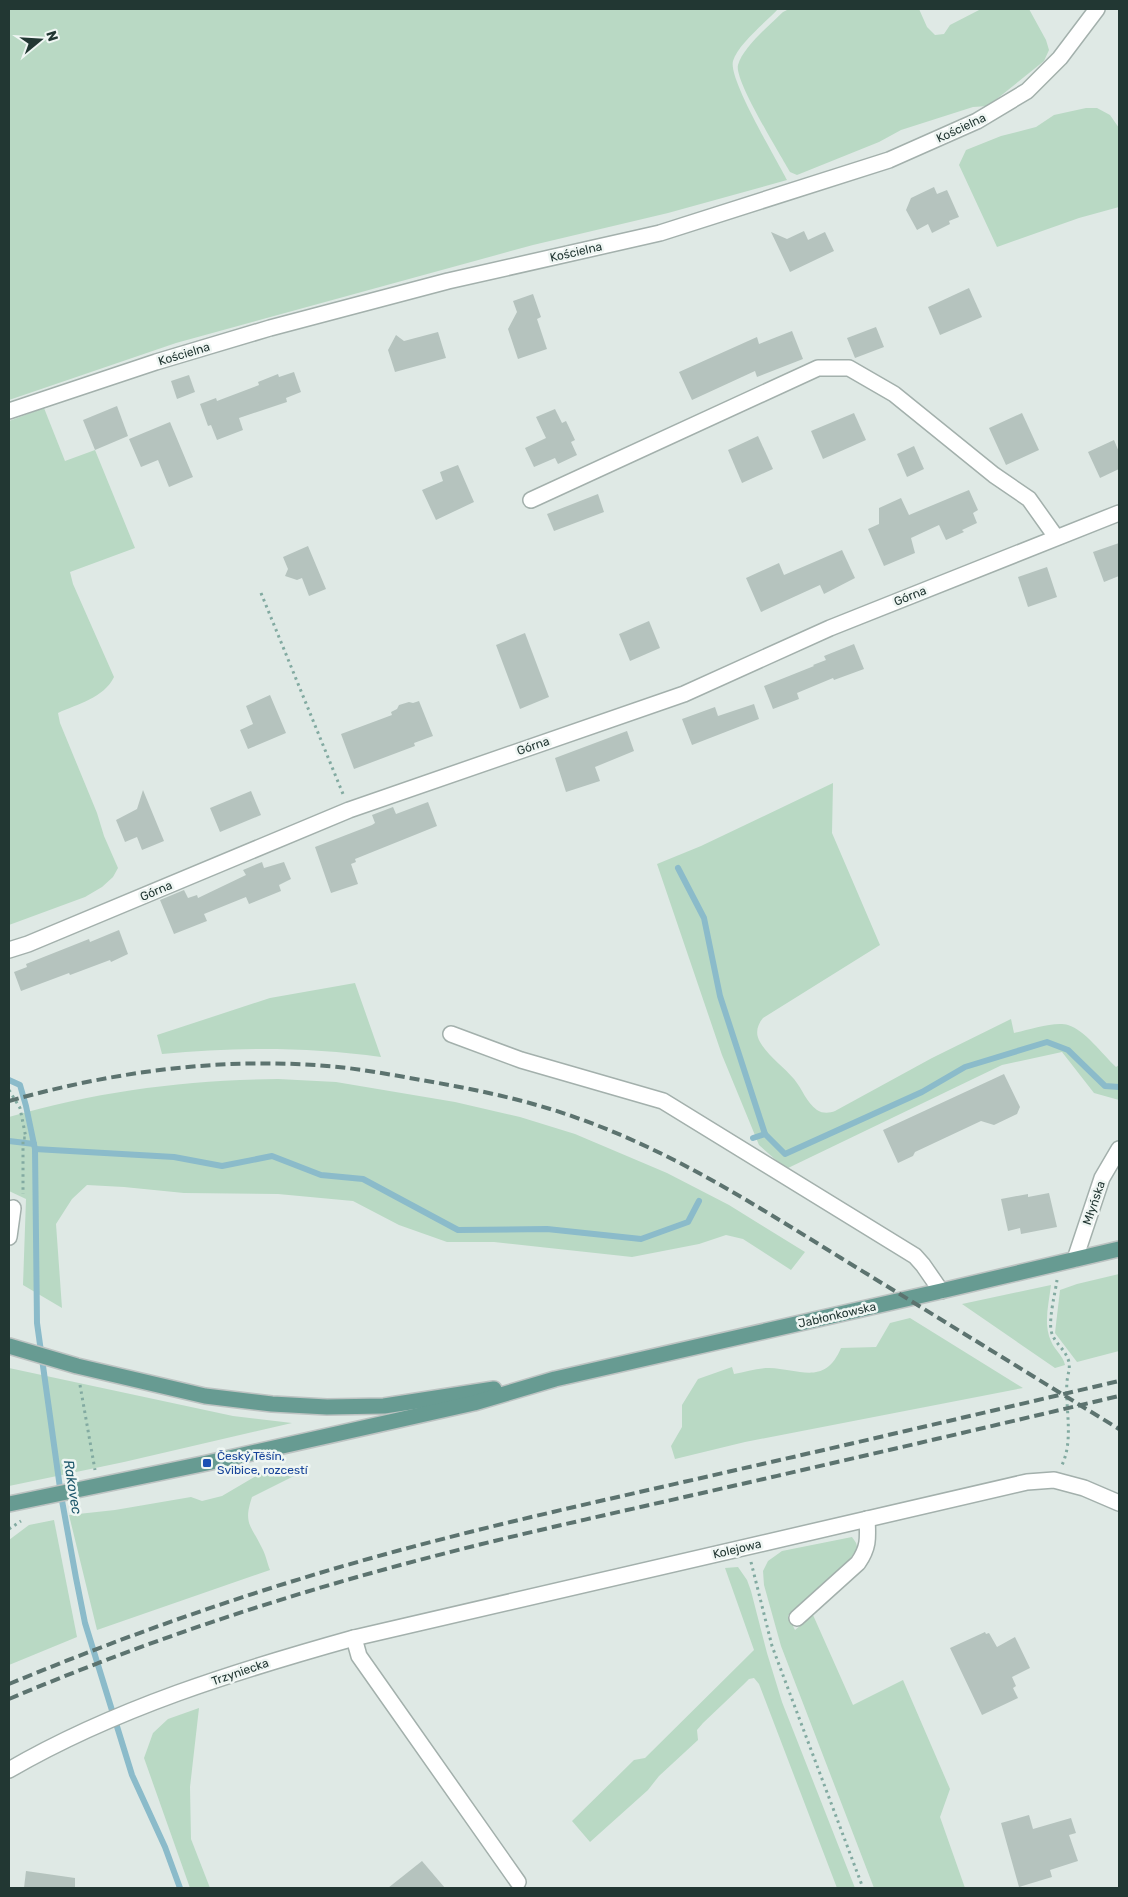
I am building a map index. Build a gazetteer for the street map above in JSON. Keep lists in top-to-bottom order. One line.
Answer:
{"streets":{"main road":["Jabłonkowska"],"street":["Kościelna","Górna","Młyńska","Kolejowa","Trzyniecka"]},"crossings":[["Młyńska","Jabłonkowska"],["Kolejowa","Trzyniecka"]],"water":["Rakovec"],"places":{"transit":["Český Těšín, Svibice, rozcestí"]},"north":"right"}
